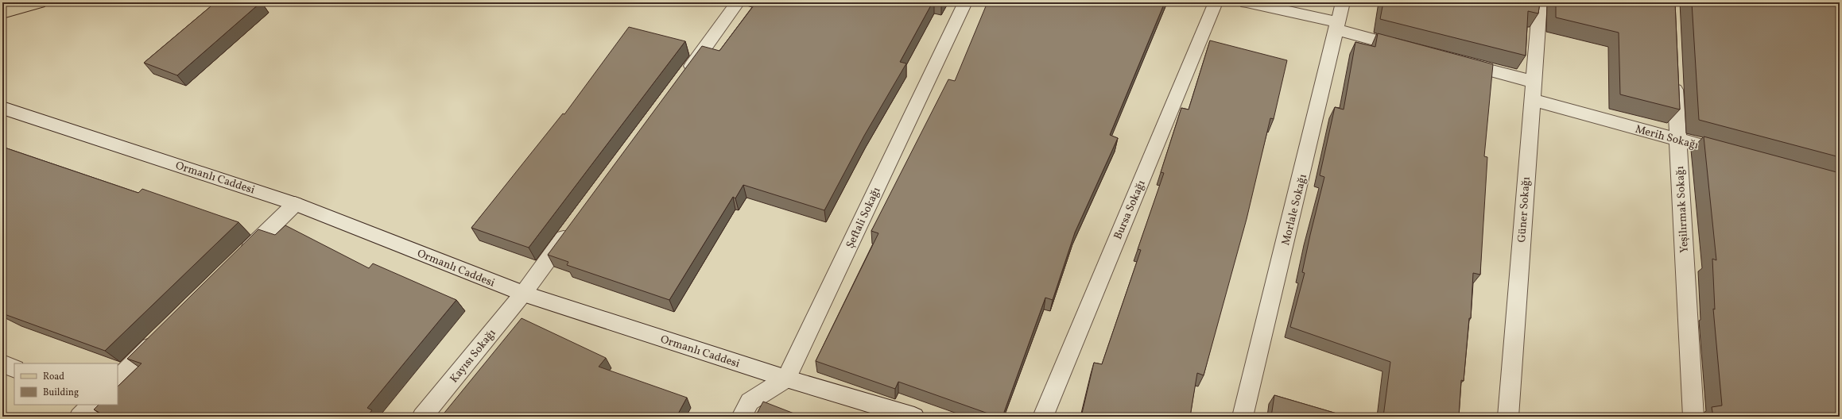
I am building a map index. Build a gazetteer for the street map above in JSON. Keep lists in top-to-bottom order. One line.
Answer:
{"streets":{"street":["Merih Sokağı","Ormanlı Caddesi","Bursa Sokağı","Morlale Sokağı","Güner Sokağı","Yeşilırmak Sokağı","Şeftali Sokağı","Kayısı Sokağı"]},"crossings":[["Merih Sokağı","Güner Sokağı"],["Merih Sokağı","Yeşilırmak Sokağı"],["Ormanlı Caddesi","Şeftali Sokağı"],["Ormanlı Caddesi","Kayısı Sokağı"]],"legend":["Road","Building"]}
